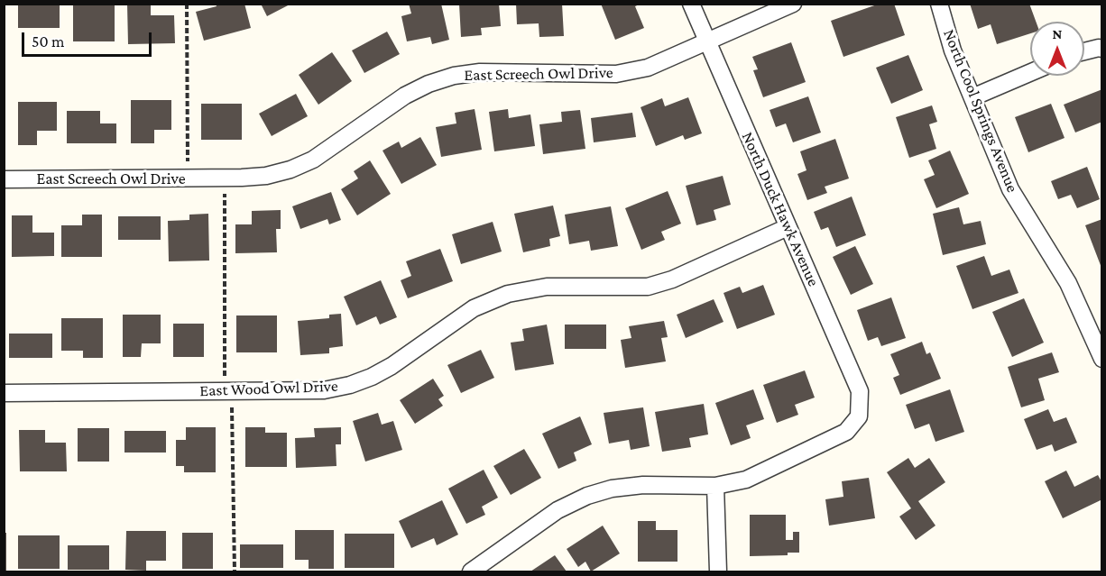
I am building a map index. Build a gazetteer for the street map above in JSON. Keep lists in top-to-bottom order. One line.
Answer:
{"streets":{"street":["East Screech Owl Drive","North Cool Springs Avenue","North Duck Hawk Avenue","East Wood Owl Drive"]},"crossings":[["East Screech Owl Drive","North Duck Hawk Avenue"],["North Duck Hawk Avenue","East Wood Owl Drive"]],"scale_bar":"50 m","north":"top"}
